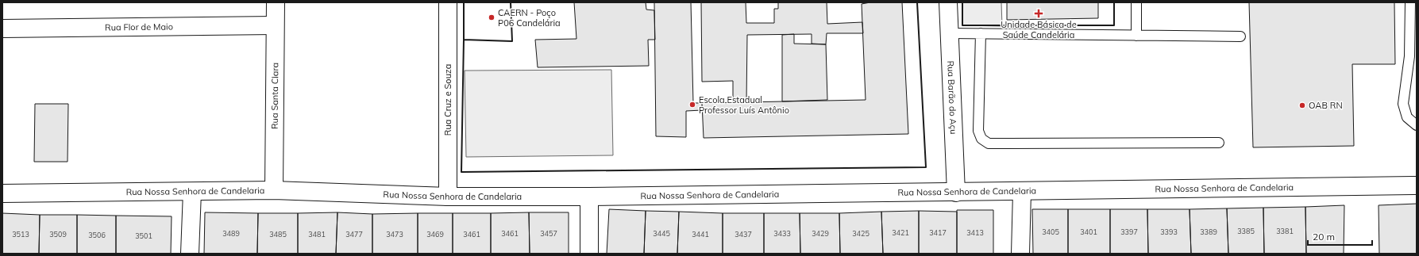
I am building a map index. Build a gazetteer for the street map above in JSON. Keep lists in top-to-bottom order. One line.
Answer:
{"streets":{"street":["Rua Flor de Maio","Rua Santa Clara","Rua Barão do Açu","Rua Cruz e Souza","Rua Nossa Senhora de Candelaria"]},"crossings":[["Rua Flor de Maio","Rua Santa Clara"],["Rua Santa Clara","Rua Nossa Senhora de Candelaria"],["Rua Barão do Açu","Rua Nossa Senhora de Candelaria"],["Rua Cruz e Souza","Rua Nossa Senhora de Candelaria"]],"places":{"health":["Unidade Básica de Saúde Candelária"],"other":["CAERN - Poço P06 Candelária","Escola Estadual Professor Luís Antônio","OAB RN"]},"house_numbers":["3385","3381","3405","3401","3397","3393","3389","3421","3417","3413","3489","3461","3457","3445","3433","3429","3425","3513","3509","3485","3481","3477","3473","3469","3461","3441","3437","3506","3501"],"scale_bar":"20 m"}
